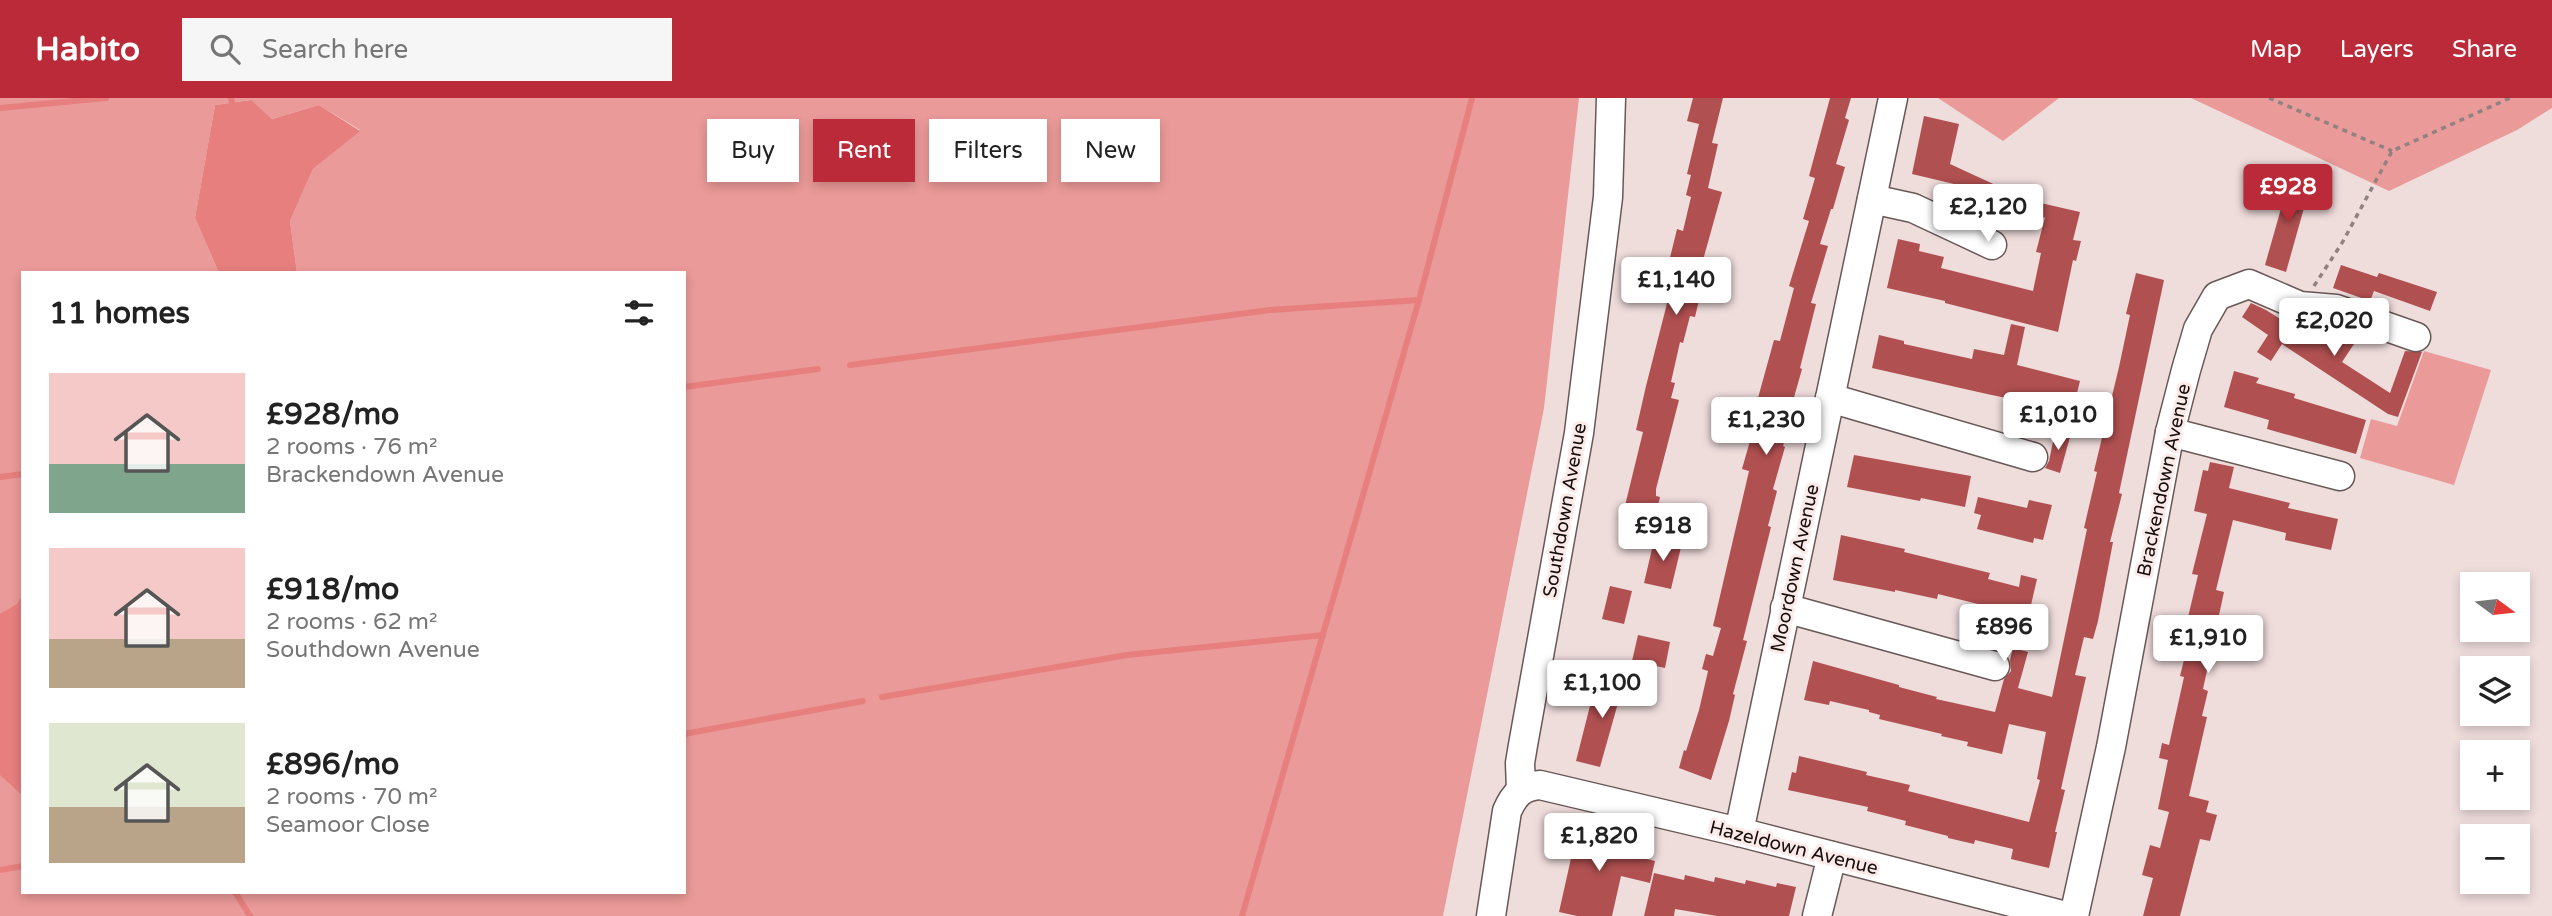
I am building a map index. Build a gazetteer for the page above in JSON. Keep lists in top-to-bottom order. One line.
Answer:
{"streets":{"street":["Brackendown Avenue","Southdown Avenue","Moordown Avenue","Hazeldown Avenue"]},"crossings":[["Southdown Avenue","Hazeldown Avenue"],["Moordown Avenue","Hazeldown Avenue"]],"north":"right","page":{"header":"Habito","search":"Search here","nav":["Map","Layers","Share"],"chip":["Buy","Rent","Filters","New"],"price":["£928","£2,120","£1,140","£2,020","£1,010","£1,230","£918","£896","£1,910","£1,100","£1,820"],"heading":"11 homes","list":[{"name":"£928/mo","note":"2 rooms · 76 m² · Brackendown Avenue"},{"name":"£918/mo","note":"2 rooms · 62 m² · Southdown Avenue"},{"name":"£896/mo","note":"2 rooms · 70 m² · Seamoor Close"}],"map_buttons":["+","−"]}}
